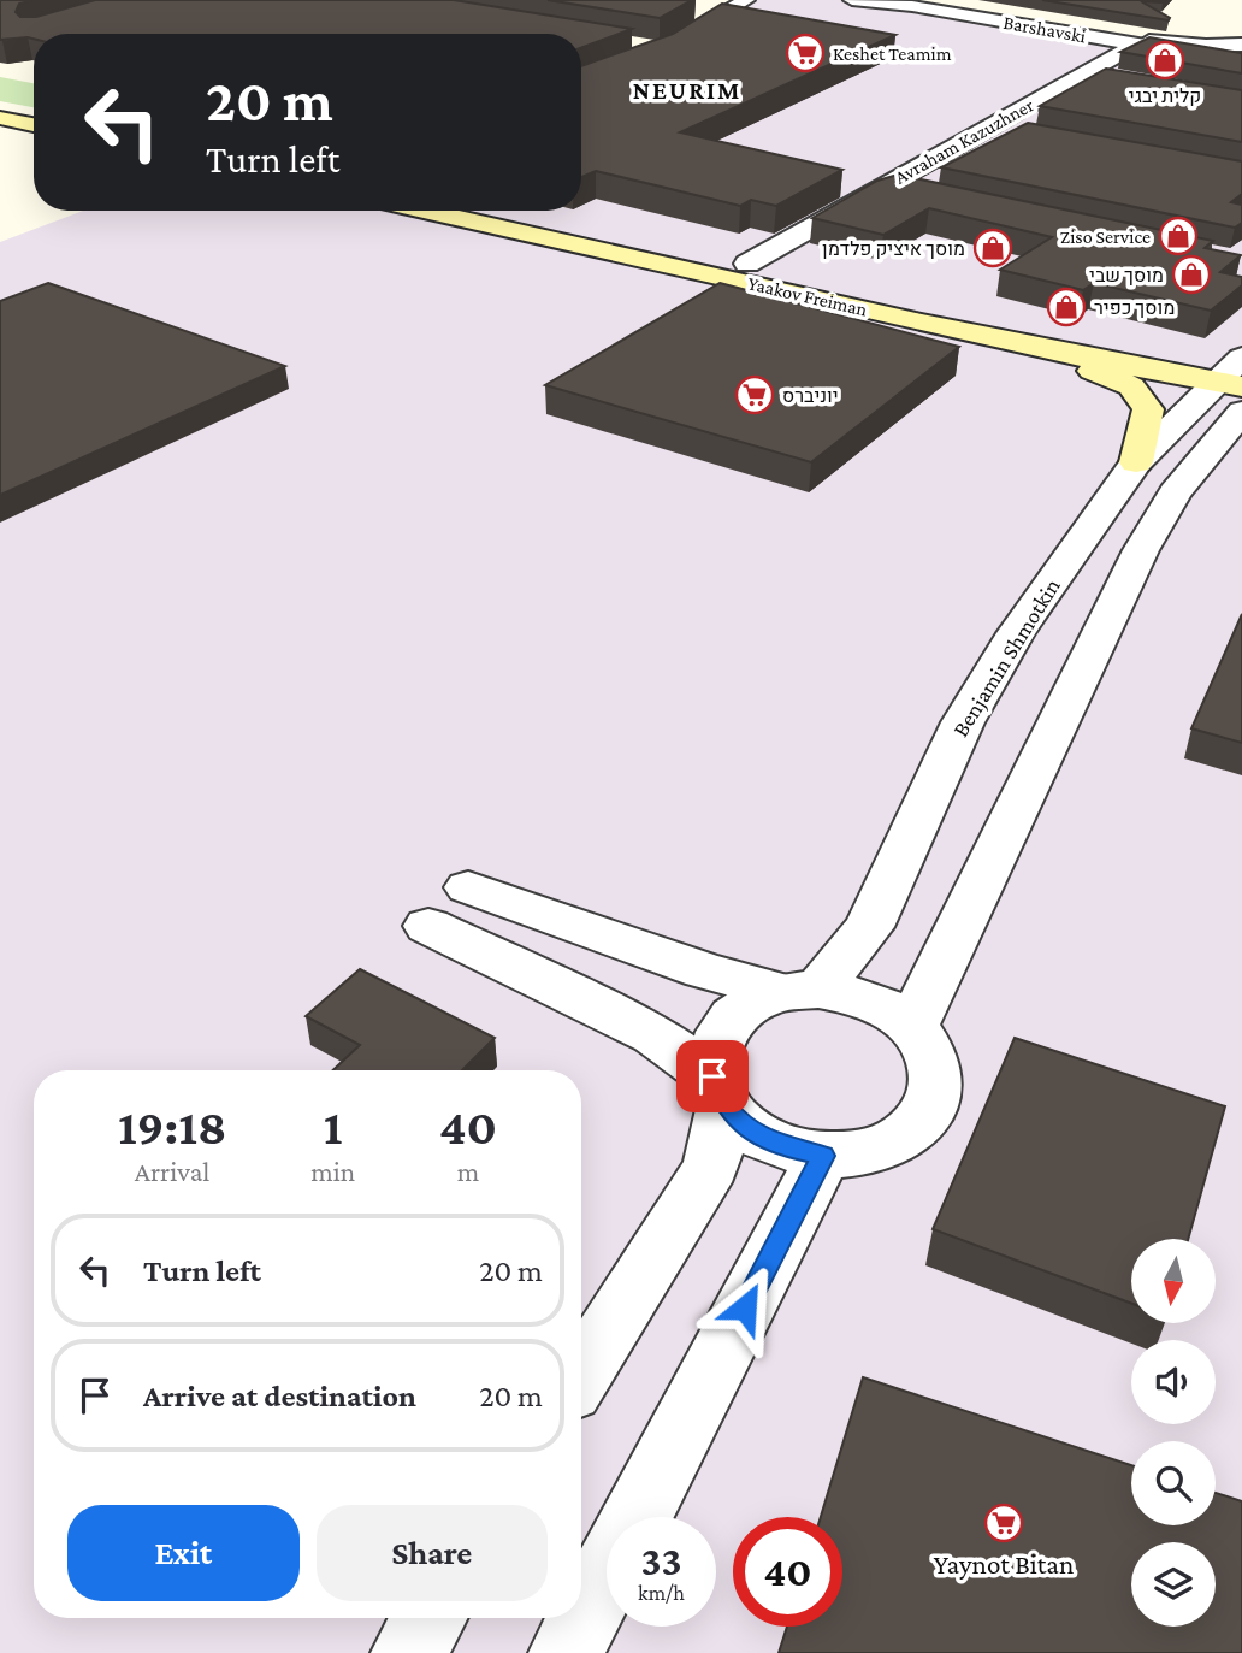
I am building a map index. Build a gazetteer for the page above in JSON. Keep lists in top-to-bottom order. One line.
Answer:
{"streets":{"main road":["Yaakov Freiman"],"street":["Barshavski","Avraham Kazuzhner","Benjamin Shmotkin"]},"crossings":[["Barshavski","Avraham Kazuzhner"],["Avraham Kazuzhner","Yaakov Freiman"],["Yaakov Freiman","Benjamin Shmotkin"]],"districts":["NEURIM"],"places":{"supermarket":["Keshet Teamim","יוניברס","Yaynot Bitan"],"shop":["קלית יבגי","Ziso Service","מוסך איציק פלדמן","מוסך שבי","מוסך כפיר"]},"north":"bottom","page":{"turn":["20 m","Turn left"],"eta":["19:18","Arrival","1","min","40","m"],"list":[{"name":"Turn left","value":"20 m"},{"name":"Arrive at destination","value":"20 m"}],"buttons":["Exit","Share"],"speed":"33 km/h","limit":"40"}}
